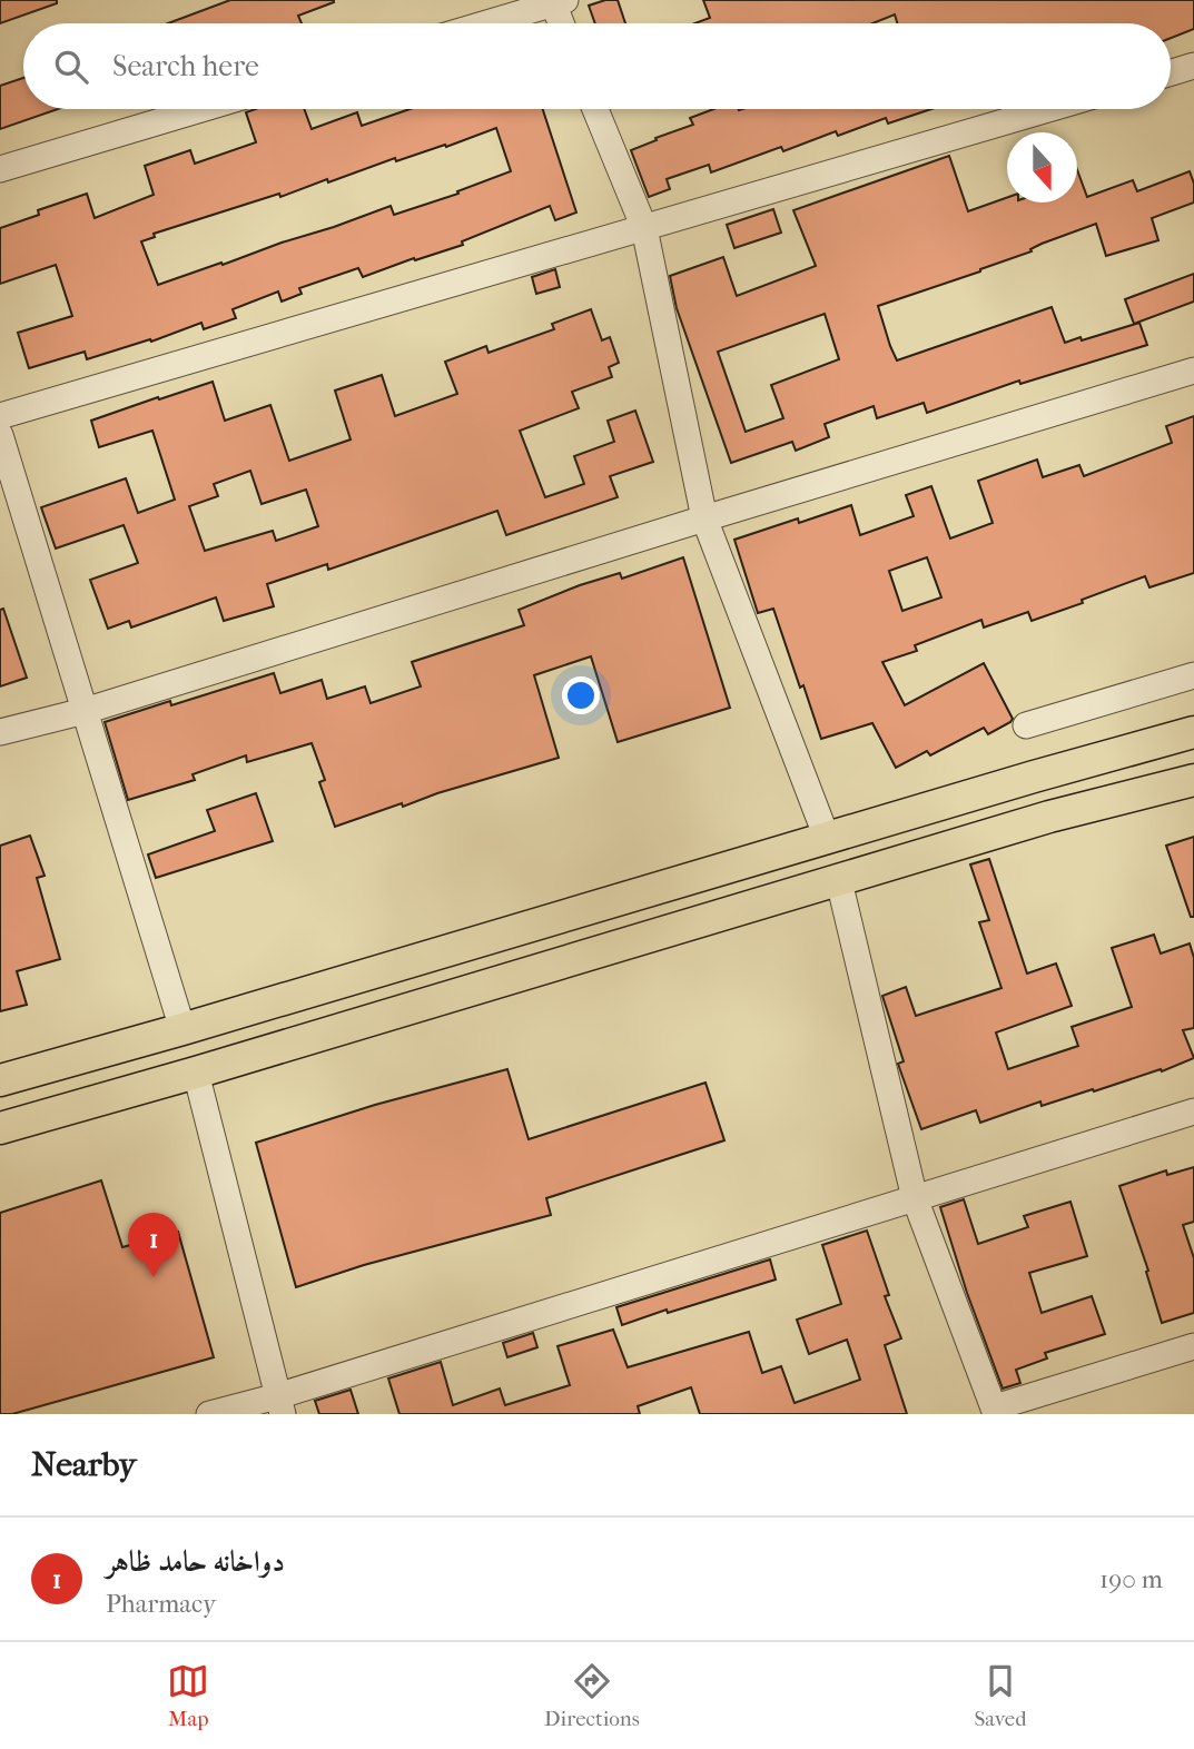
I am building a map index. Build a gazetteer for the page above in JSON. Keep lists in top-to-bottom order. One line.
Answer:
{"north":"bottom","page":{"search":"Search here","pins":"1","heading":"Nearby","list":[{"mark":"1","name":"دواخانه حامد ظاهر","note":"Pharmacy","value":"190 m"}],"nav":["Map","Directions","Saved"]}}
